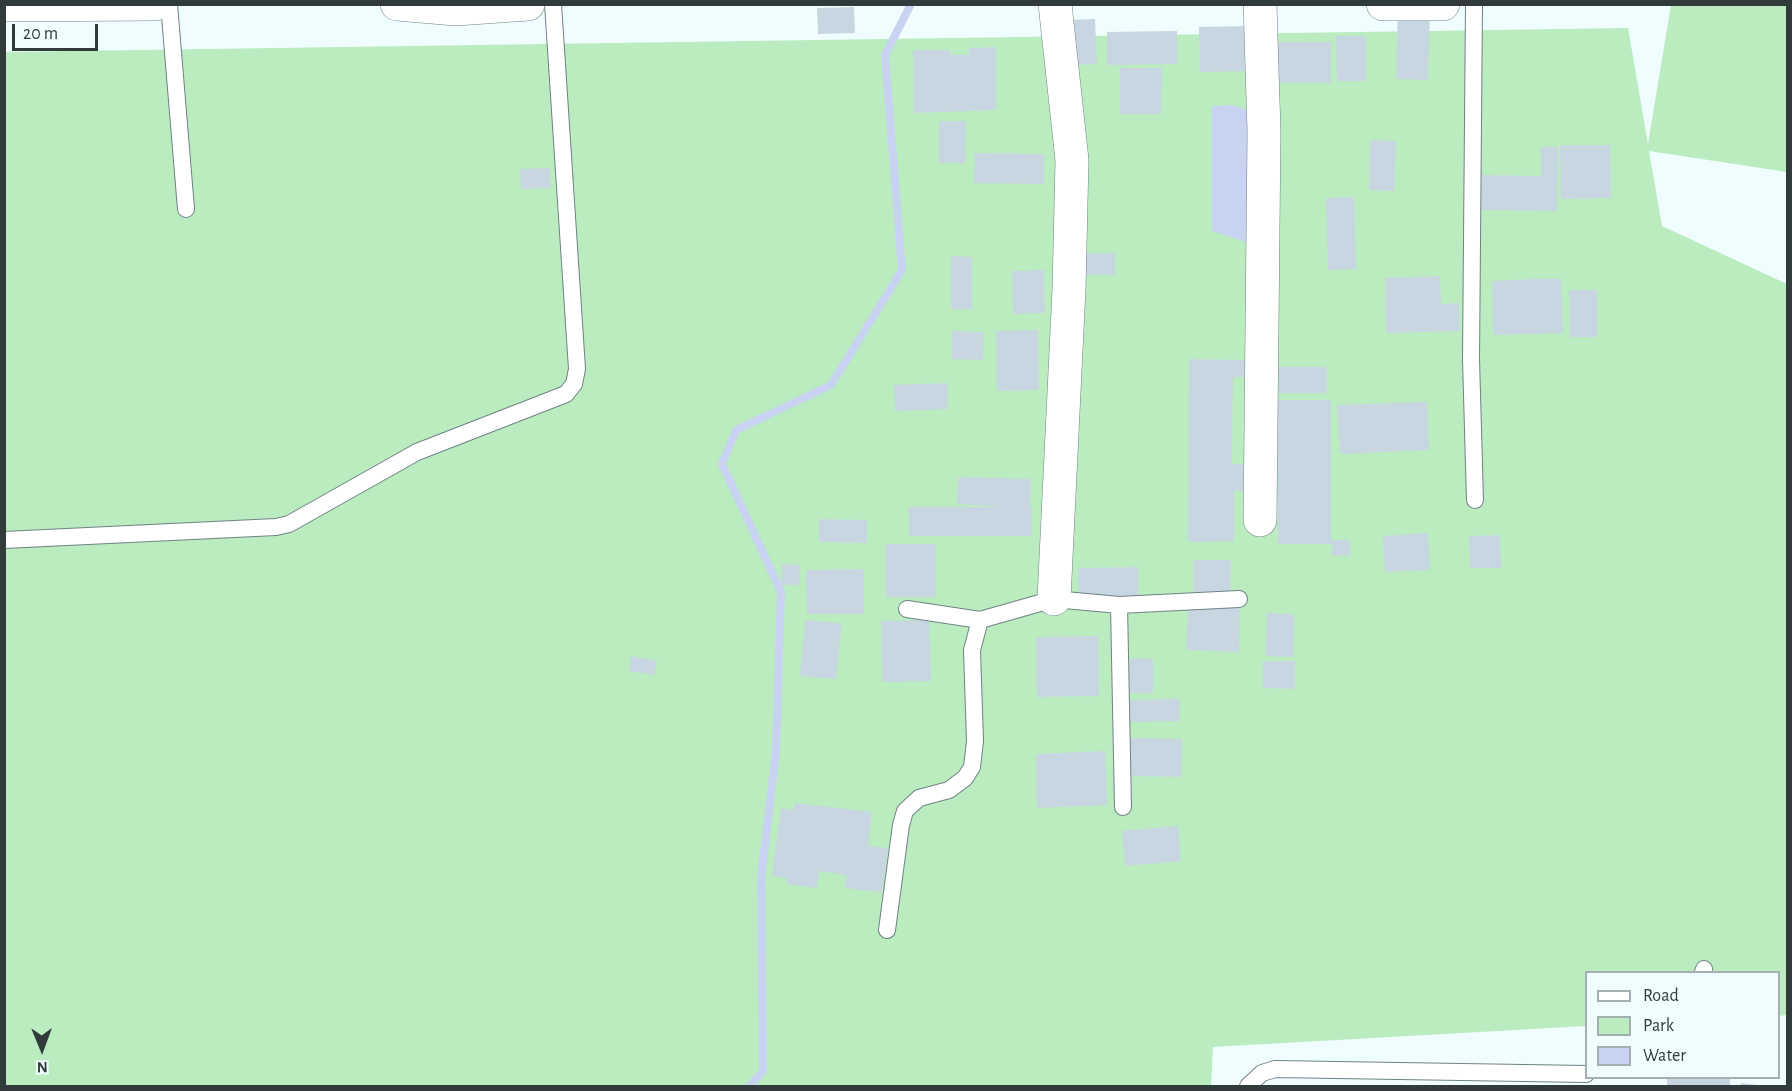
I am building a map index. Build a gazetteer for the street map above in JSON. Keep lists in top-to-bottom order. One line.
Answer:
{"legend":["Road","Park","Water"],"scale_bar":"20 m","north":"bottom"}
